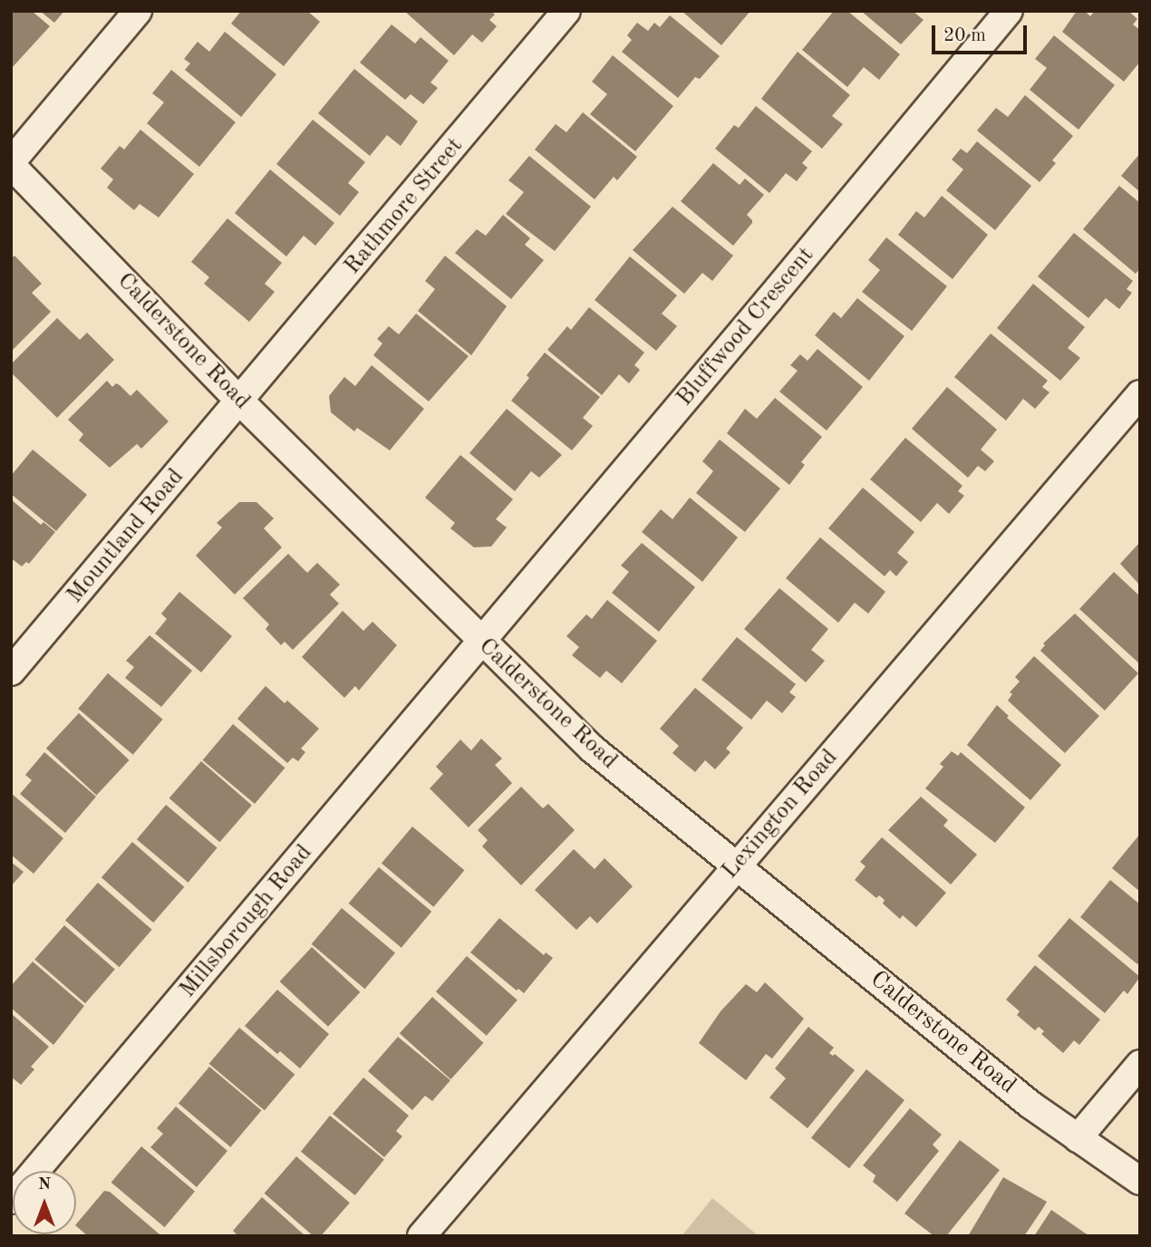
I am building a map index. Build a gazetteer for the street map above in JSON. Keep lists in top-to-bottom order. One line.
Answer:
{"streets":{"street":["Rathmore Street","Bluffwood Crescent","Calderstone Road","Mountland Road","Lexington Road","Millsborough Road"]},"crossings":[["Rathmore Street","Calderstone Road"],["Rathmore Street","Mountland Road"],["Bluffwood Crescent","Calderstone Road"],["Bluffwood Crescent","Millsborough Road"],["Calderstone Road","Mountland Road"],["Calderstone Road","Lexington Road"],["Calderstone Road","Millsborough Road"]],"scale_bar":"20 m","north":"top"}
